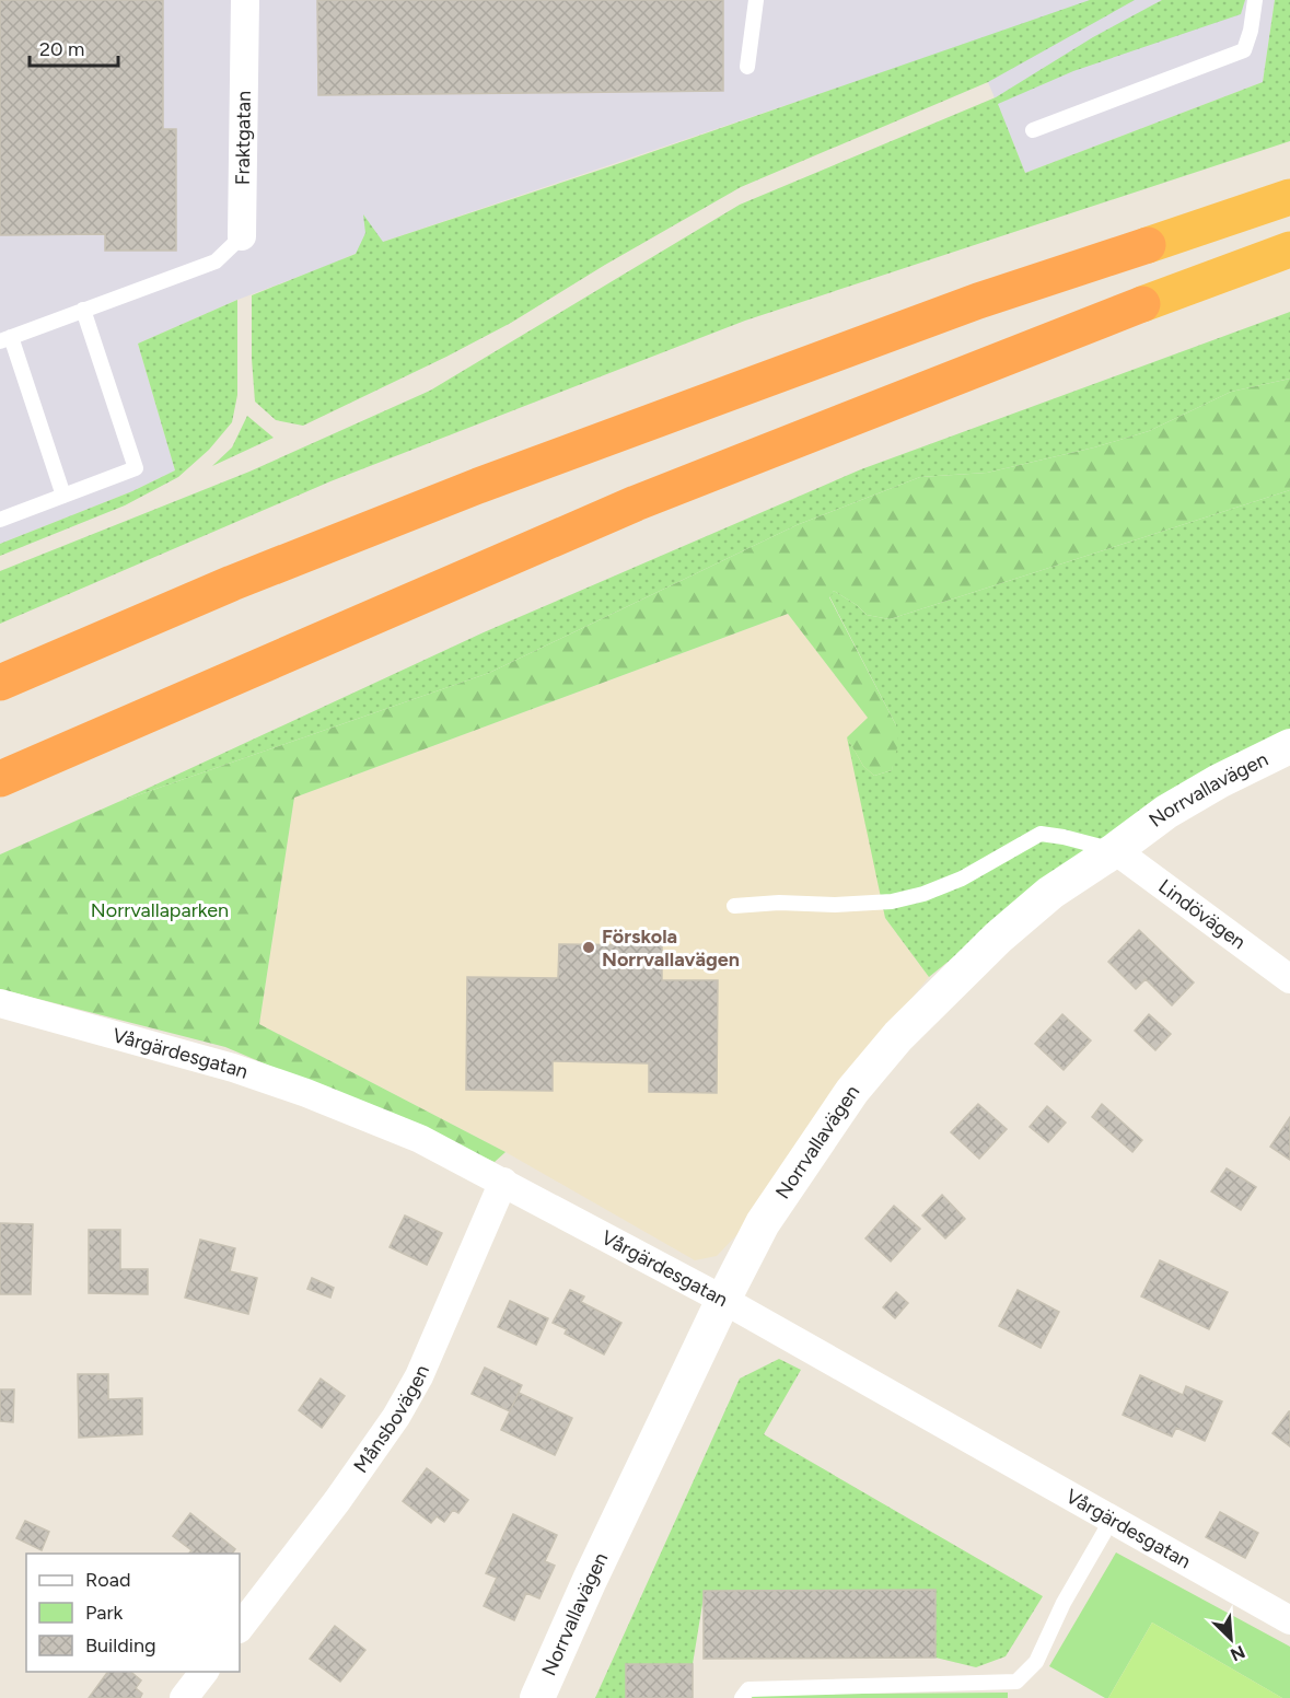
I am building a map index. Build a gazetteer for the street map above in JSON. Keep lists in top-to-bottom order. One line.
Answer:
{"streets":{"street":["Fraktgatan","Norrvallavägen","Lindövägen","Vårgärdesgatan","Månsbovägen"]},"crossings":[["Norrvallavägen","Lindövägen"],["Norrvallavägen","Vårgärdesgatan"],["Vårgärdesgatan","Månsbovägen"]],"parks":["Norrvallaparken"],"places":["Förskola Norrvallavägen"],"legend":["Road","Park","Building"],"scale_bar":"20 m","north":"bottom right"}
